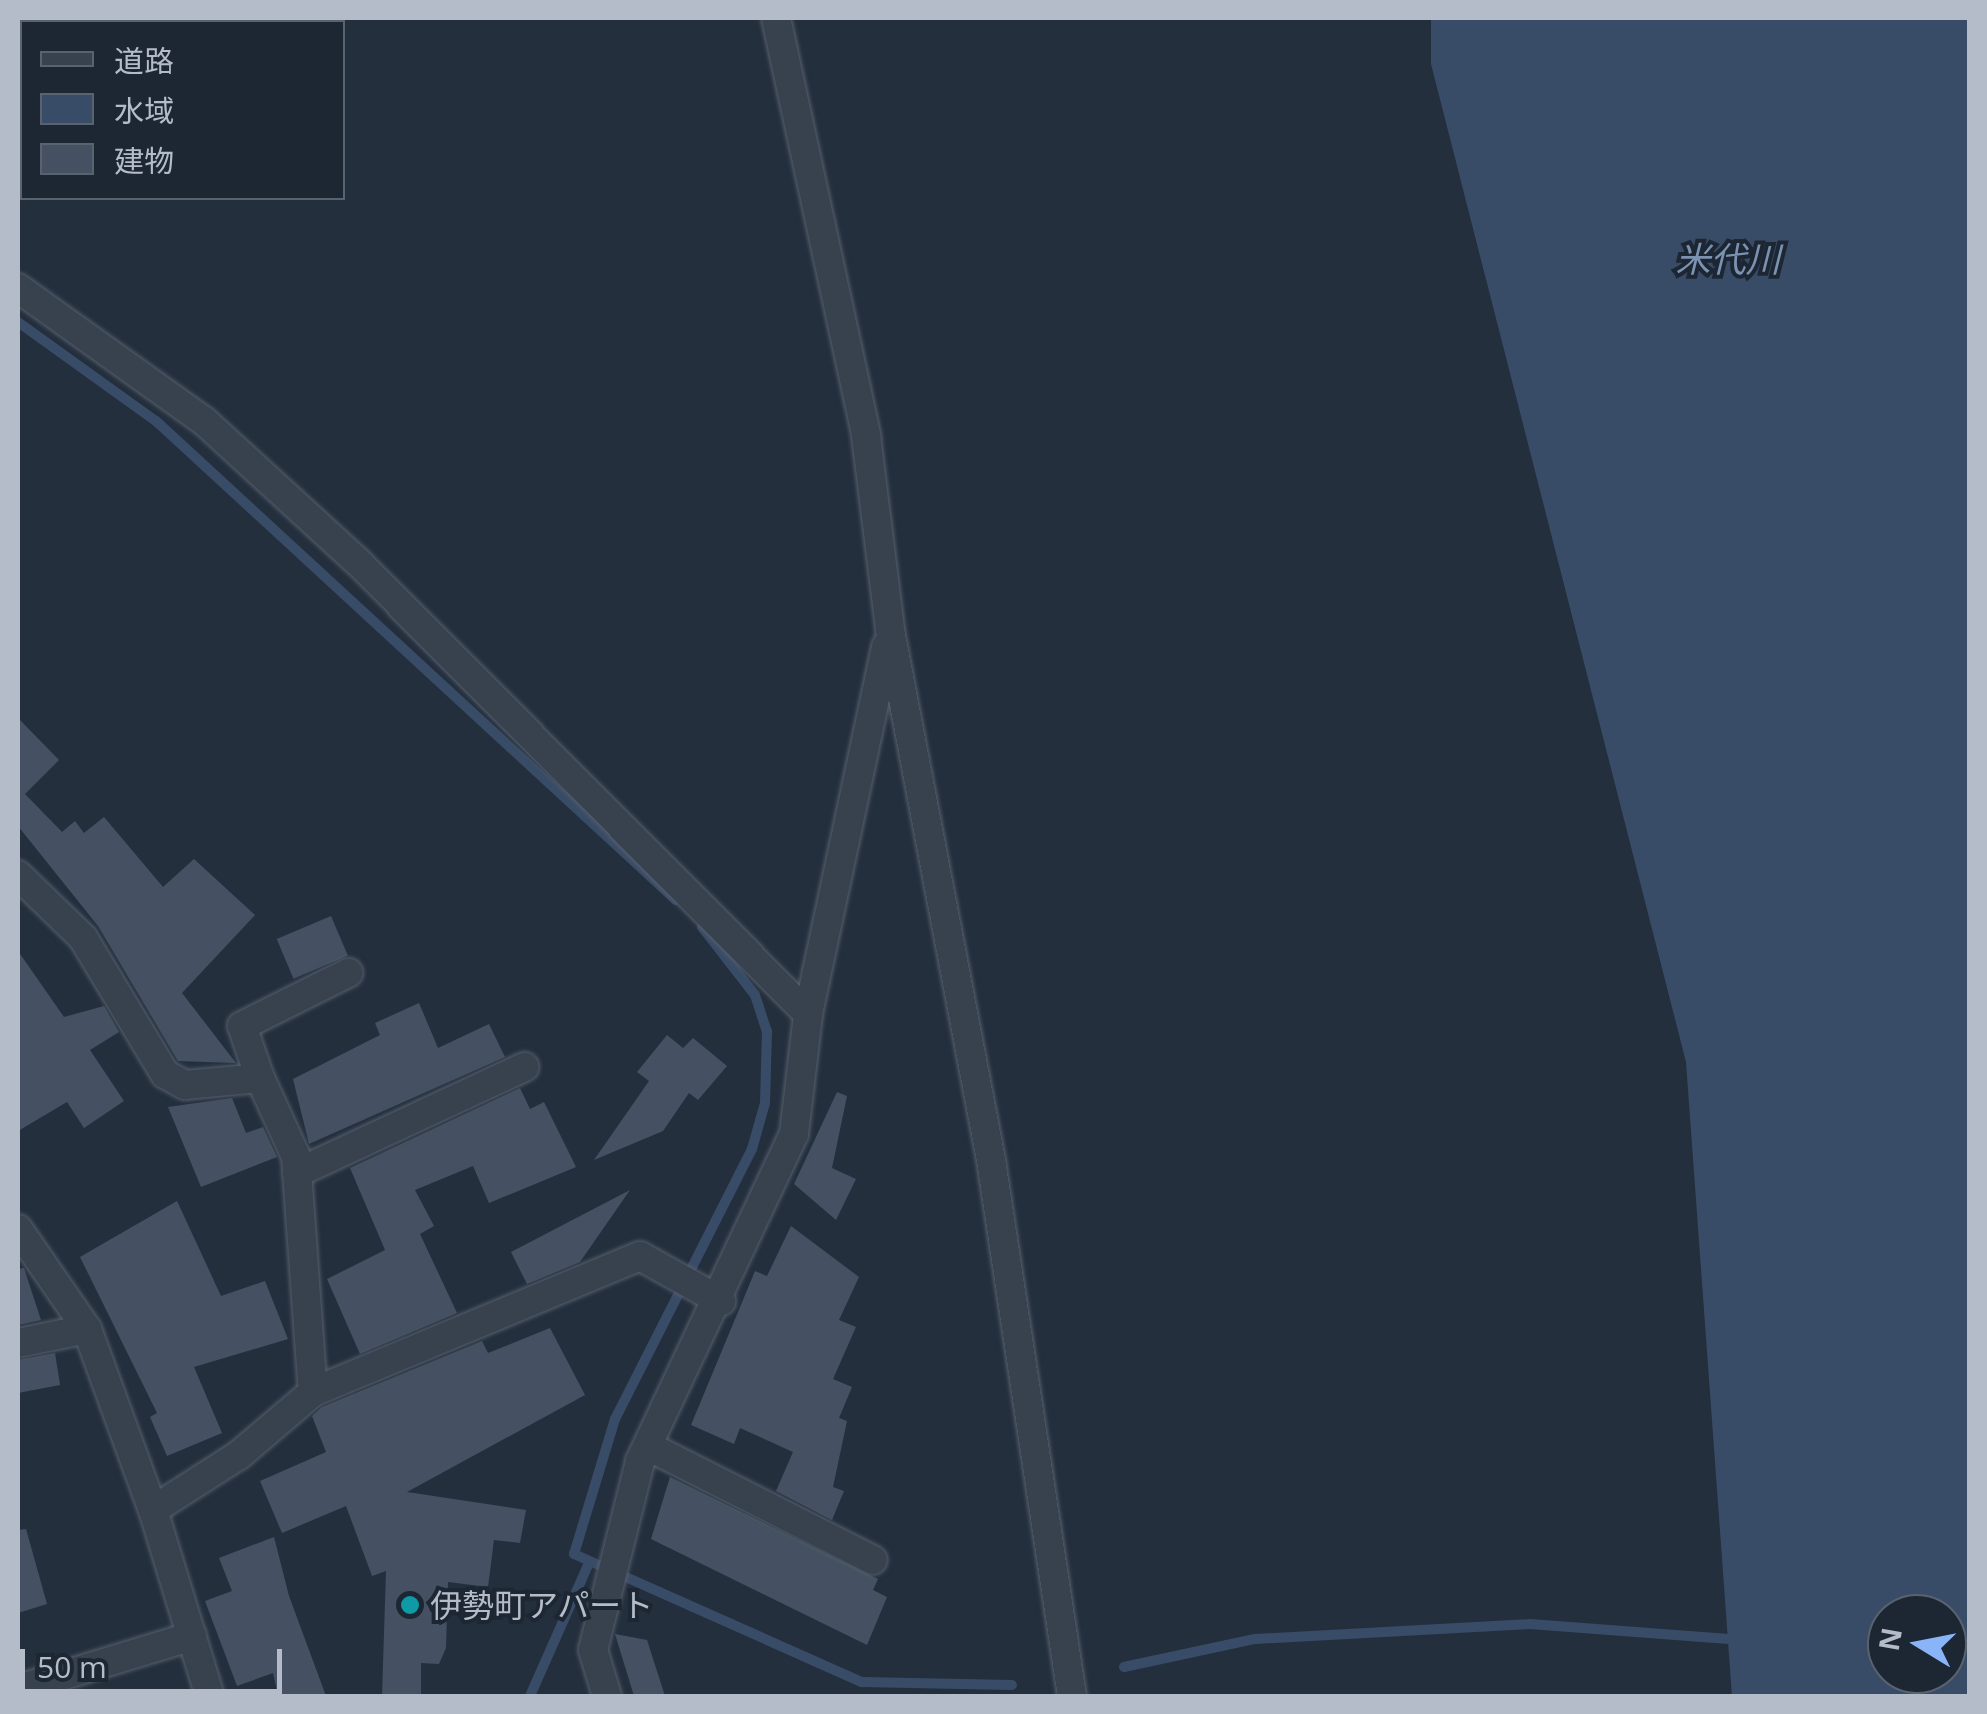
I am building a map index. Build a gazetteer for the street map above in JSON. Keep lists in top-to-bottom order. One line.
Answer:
{"water":["米代川"],"places":["伊勢町アパート"],"legend":["道路","水域","建物"],"scale_bar":"50 m","north":"left"}
